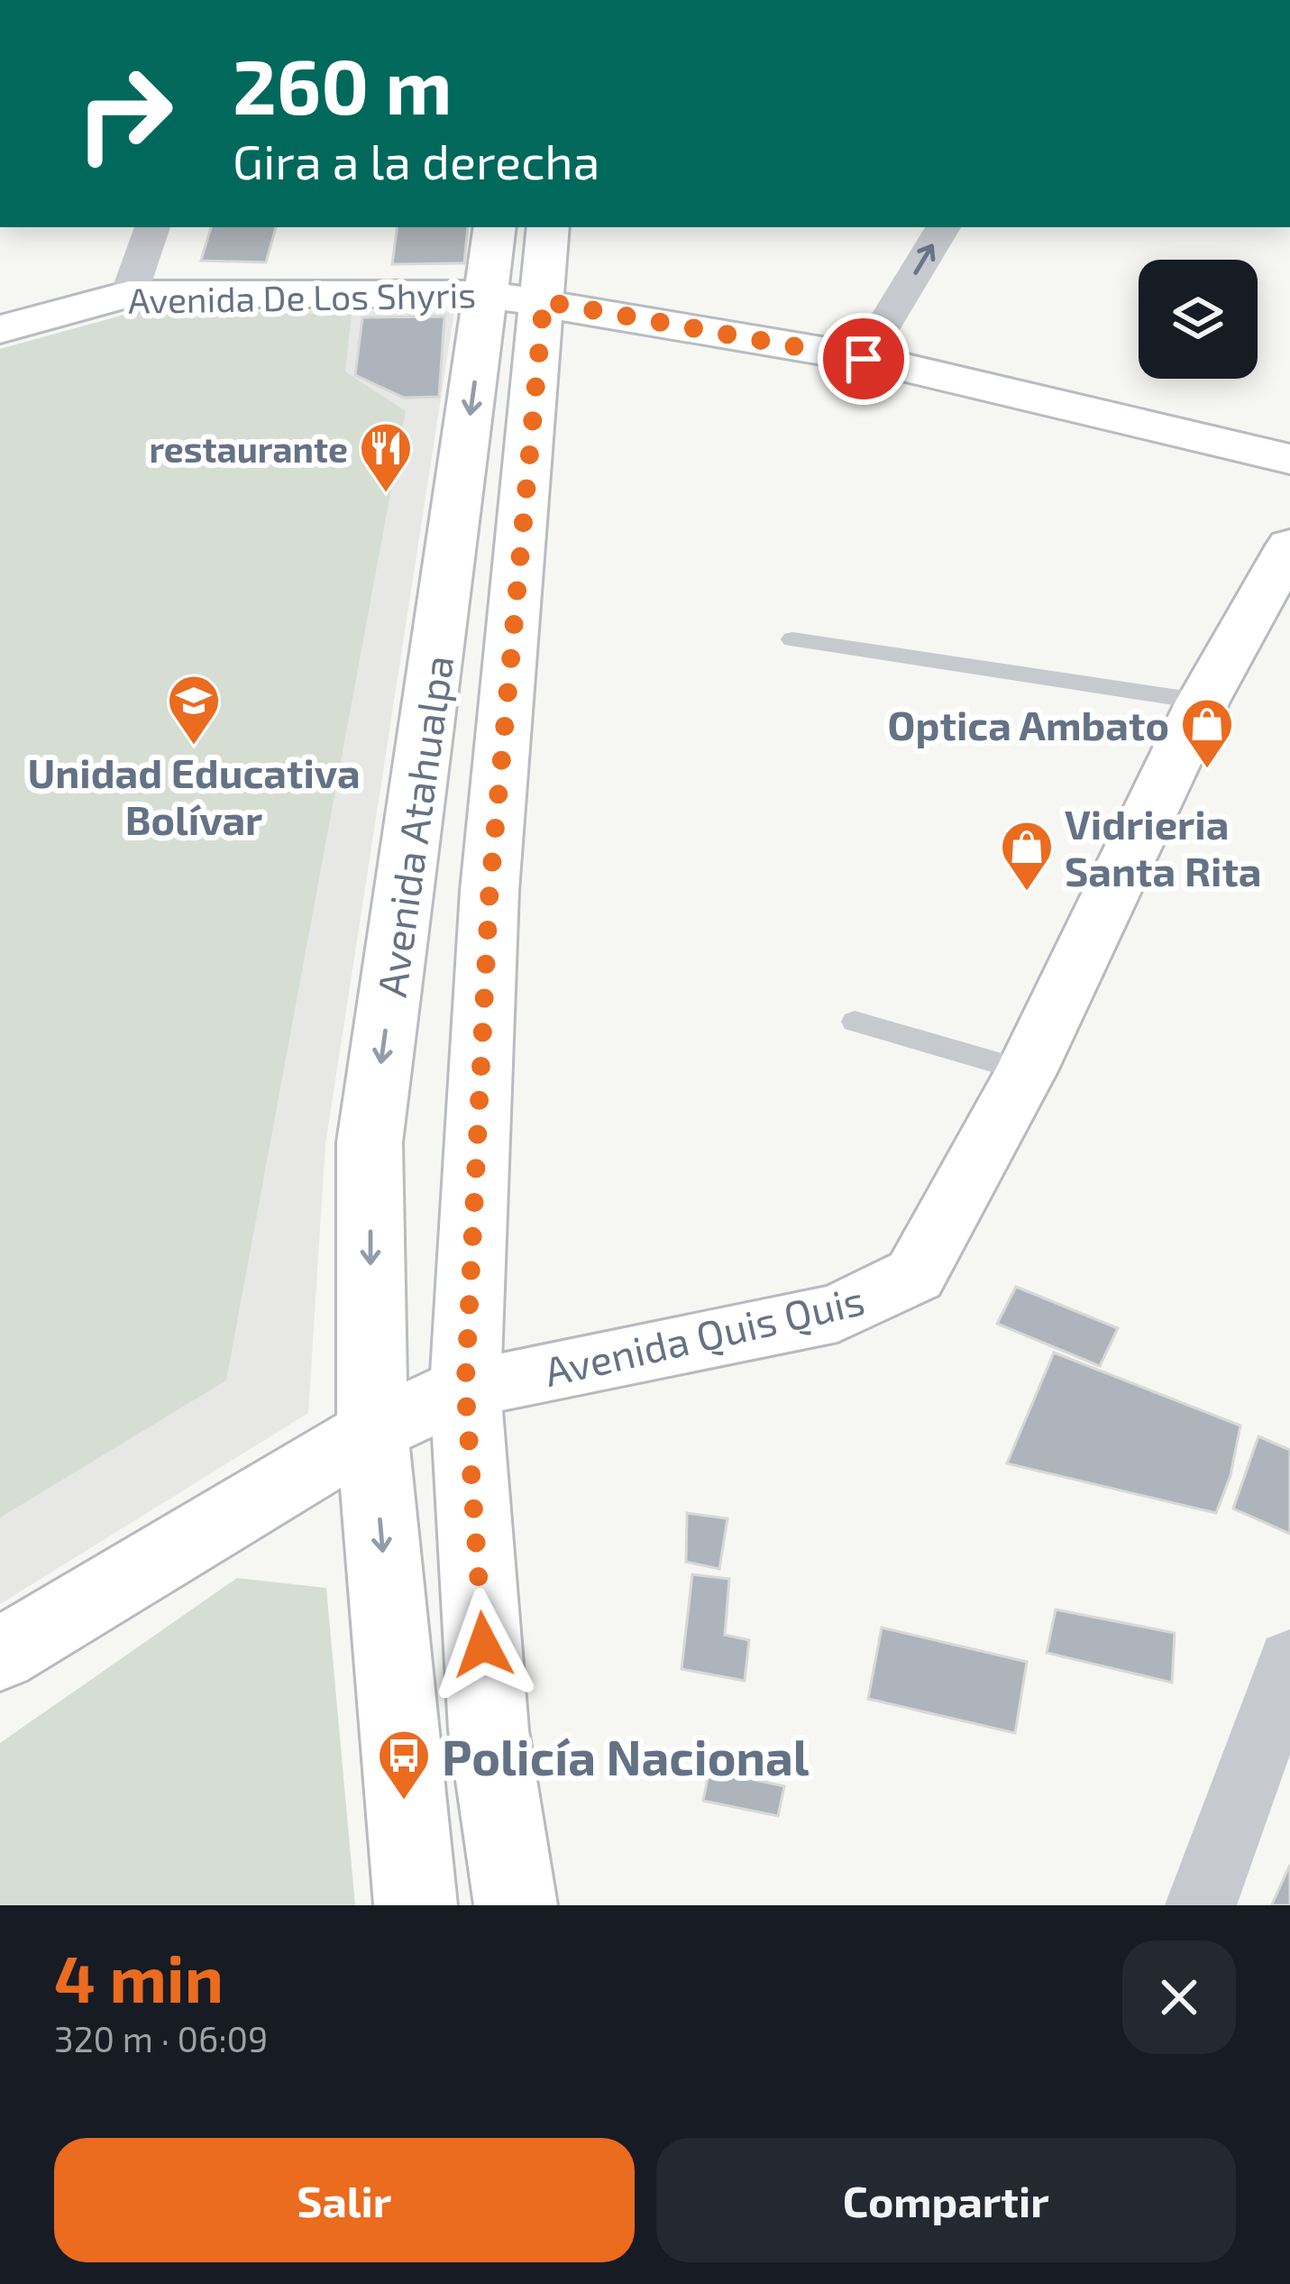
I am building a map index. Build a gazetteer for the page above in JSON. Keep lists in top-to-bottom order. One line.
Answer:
{"streets":{"main road":["Avenida De Los Shyris","Avenida Atahualpa","Avenida Quis Quis"]},"crossings":[["Avenida De Los Shyris","Avenida Atahualpa"],["Avenida Atahualpa","Avenida Quis Quis"]],"places":{"restaurant":["restaurante"],"school or university":["Unidad Educativa Bolívar"],"shop":["Optica Ambato","Vidrieria Santa Rita"],"bus stop":["Policía Nacional"]},"page":{"turn":["260 m","Gira a la derecha"],"heading":["4 min","320 m · 06:09"],"buttons":["Salir","Compartir"]}}
